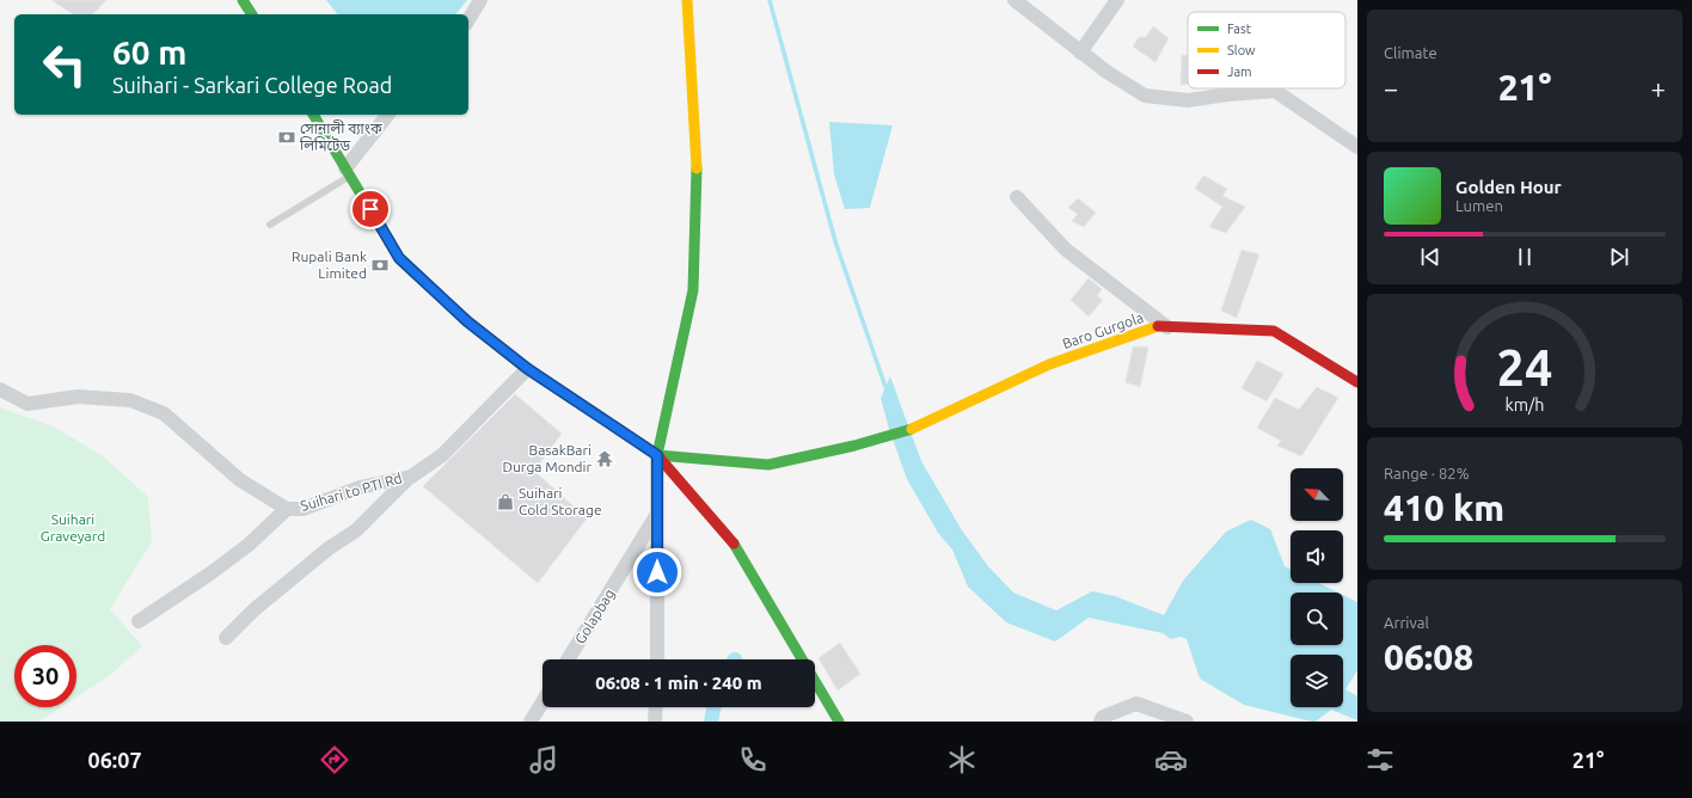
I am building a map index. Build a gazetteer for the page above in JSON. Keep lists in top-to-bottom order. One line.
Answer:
{"streets":{"main road":["Baro Gurgola"],"street":["Suihari to PTI Rd","Golapbag"]},"parks":["Suihari Graveyard"],"places":{"bank":["সোনালী ব্যাংক লিমিটেড","Rupali Bank Limited"],"temple":["BasakBari Durga Mondir"],"shop":["Suihari Cold Storage"]},"legend":["Fast","Slow","Jam"],"north":"top left","page":{"tile":["Climate",["Range · 82%","410 km"],["Arrival","06:08"]],"turn":["60 m","Suihari - Sarkari College Road"],"heat":["−","21°","+"],"song":["Golden Hour","Lumen"],"limit":"30","trip":"06:08 · 1 min · 240 m","tabs":["06:07","21°"],"gauge":["24","km/h"]}}
